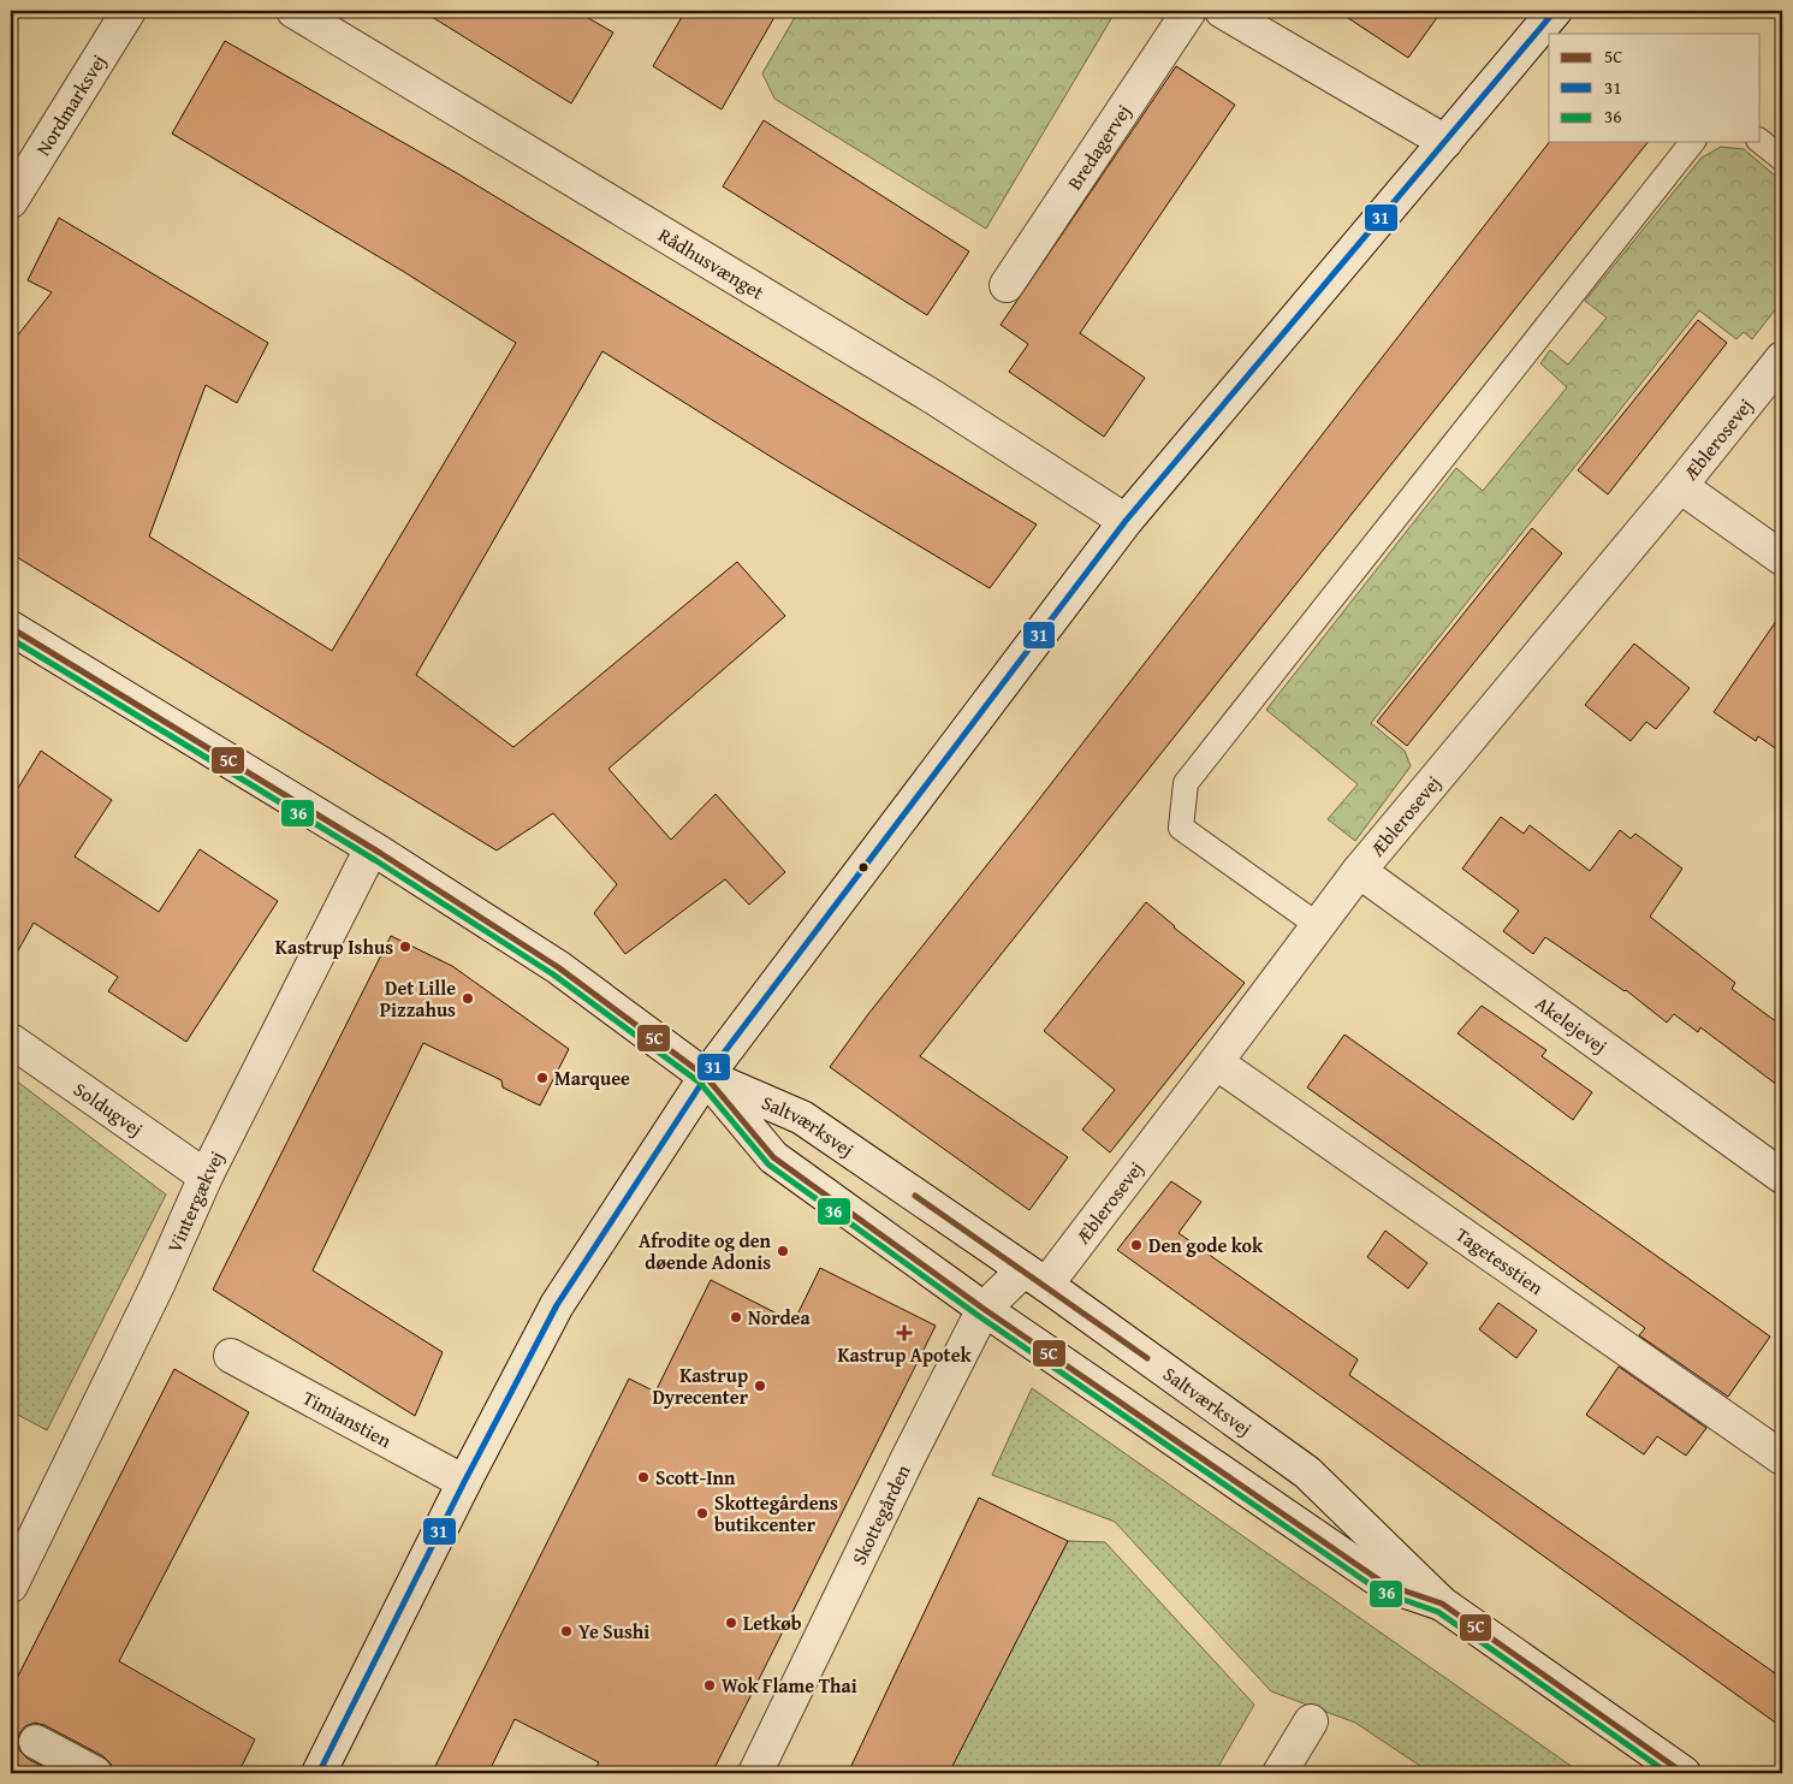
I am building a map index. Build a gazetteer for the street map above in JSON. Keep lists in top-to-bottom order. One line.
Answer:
{"streets":{"street":["Nordmarksvej","Bredagervej","Rådhusvænget","Æblerosevej","Akelejevej","Soldugvej","Saltværksvej","Vintergækvej","Tagetesstien","Timianstien","Skottegården"]},"crossings":[["Æblerosevej","Akelejevej"],["Æblerosevej","Saltværksvej"],["Æblerosevej","Tagetesstien"],["Æblerosevej","Skottegården"],["Soldugvej","Vintergækvej"],["Saltværksvej","Vintergækvej"],["Saltværksvej","Skottegården"]],"places":{"other":["Kastrup Ishus","Det Lille Pizzahus","Marquee","Den gode kok","Afrodite og den døende Adonis","Nordea","Kastrup Dyrecenter","Scott-Inn","Skottegårdens butikcenter","Letkøb","Ye Sushi","Wok Flame Thai"],"health":["Kastrup Apotek"]},"lines":["transit line 31","transit line 5C","transit line 36"],"legend":["5C","31","36"]}
